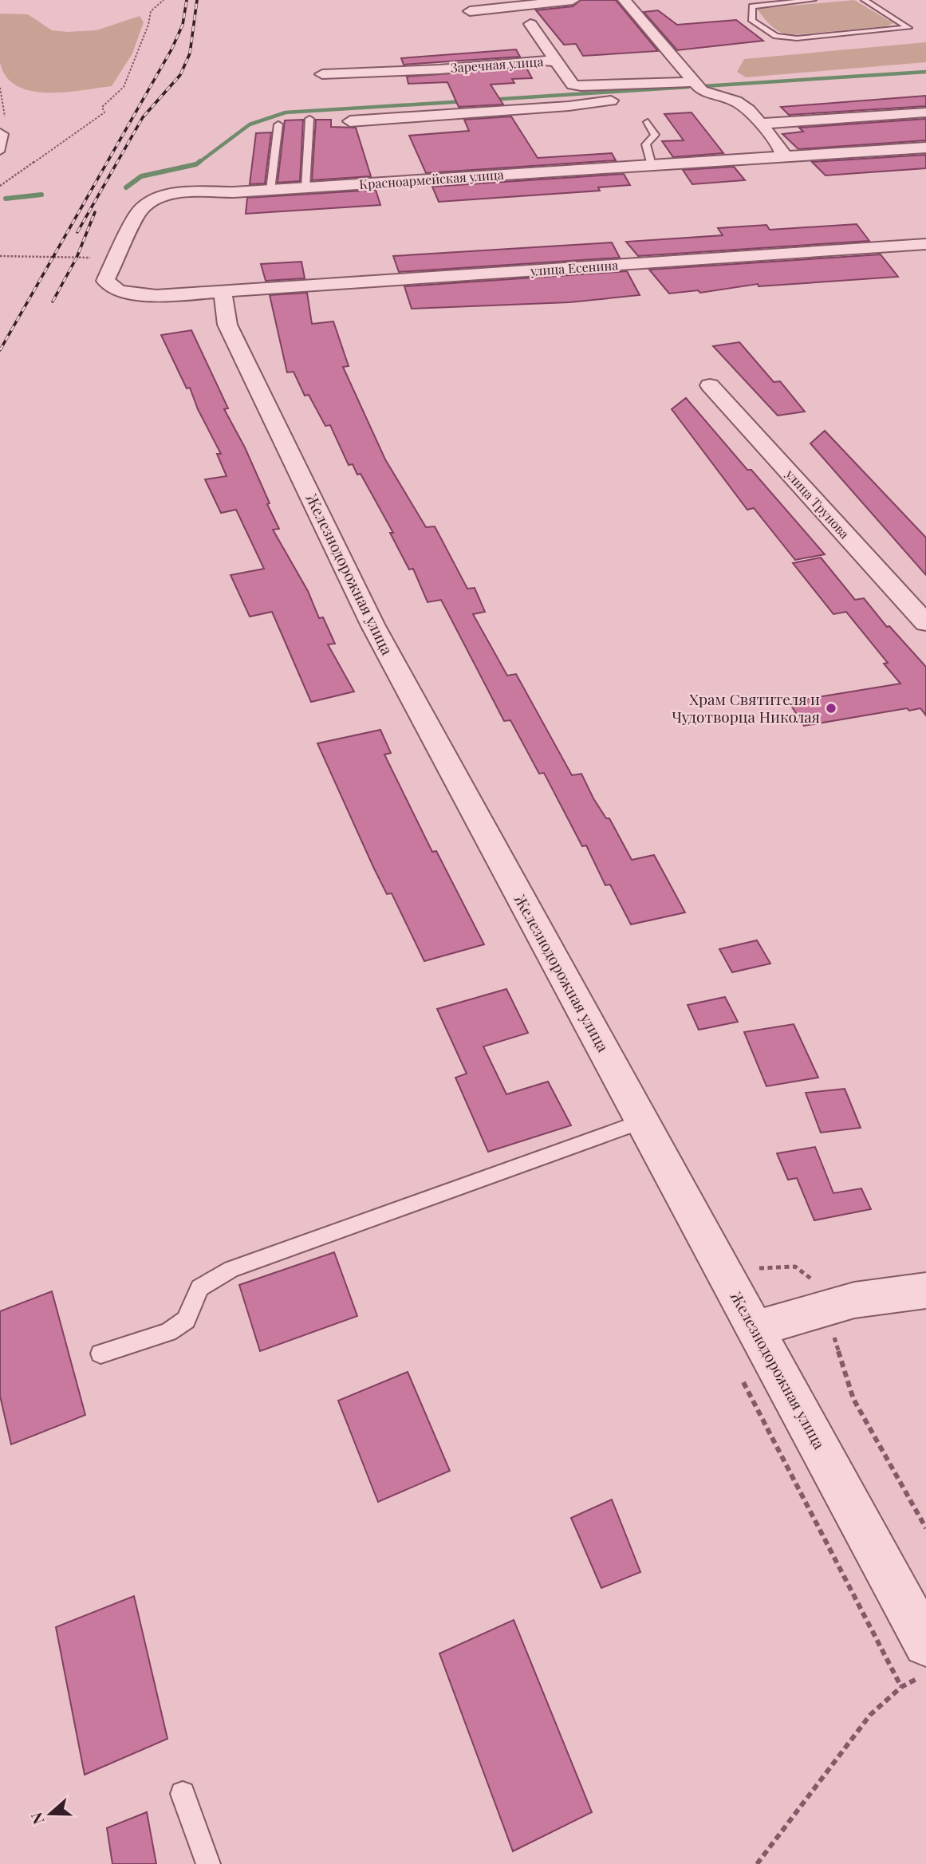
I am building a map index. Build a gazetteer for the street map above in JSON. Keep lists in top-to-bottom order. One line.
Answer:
{"streets":{"street":["Заречная улица","Красноармейская улица","улица Есенина","улица Трунова","Железнодорожная улица"]},"crossings":[["Заречная улица","Красноармейская улица"],["Красноармейская улица","улица Есенина"],["Красноармейская улица","Железнодорожная улица"],["улица Есенина","Железнодорожная улица"]],"places":["Храм Святителя и Чудотворца Николая"],"north":"left"}
